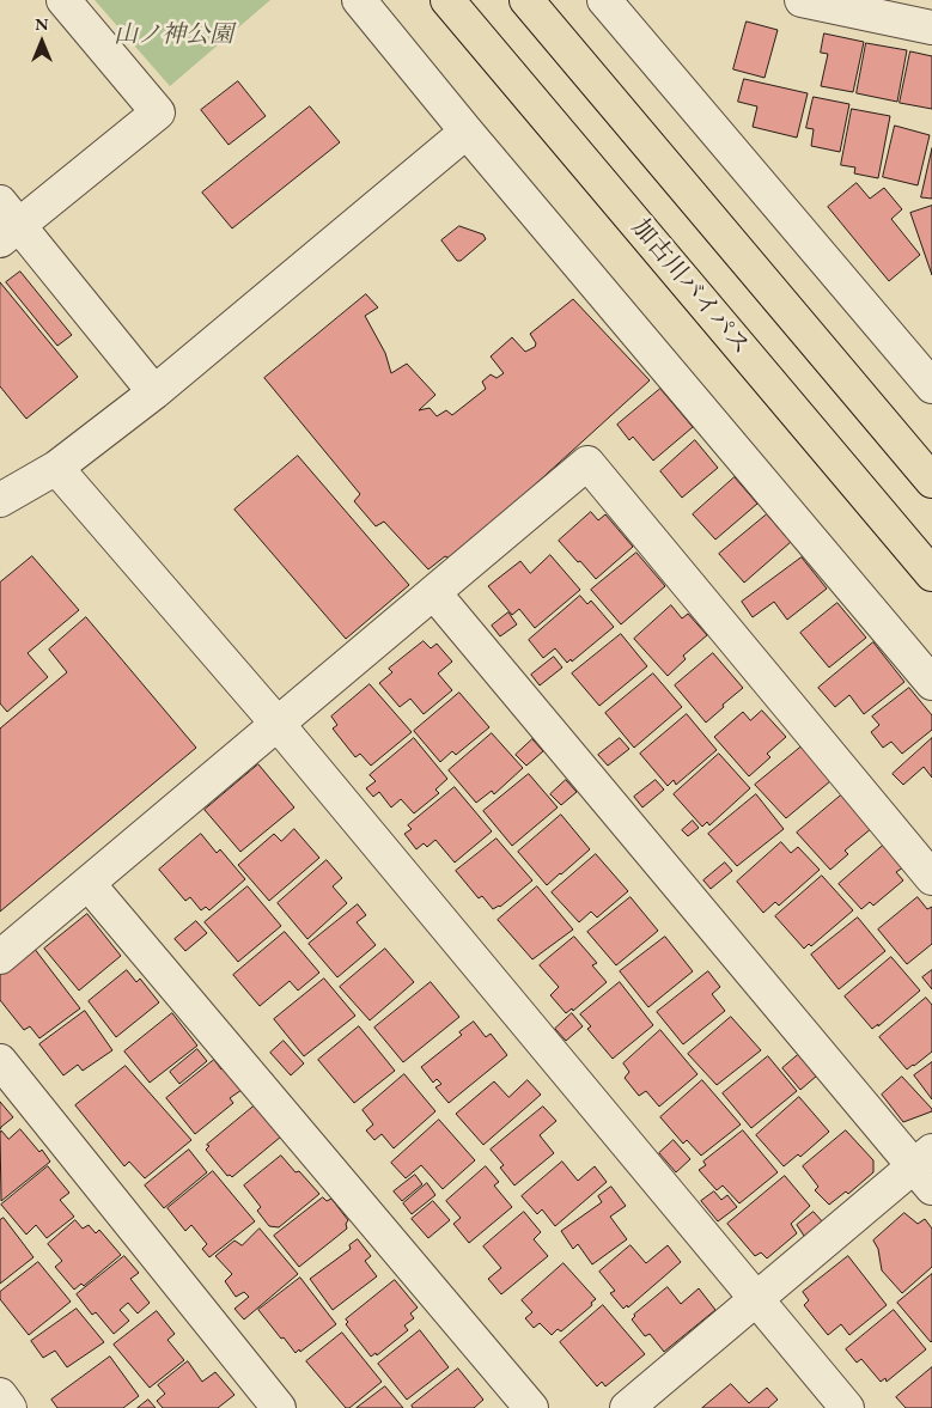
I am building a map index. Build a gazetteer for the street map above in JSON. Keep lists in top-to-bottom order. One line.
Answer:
{"streets":{"highway":["加古川バイパス"]},"parks":["山ノ神公園"],"north":"top"}
